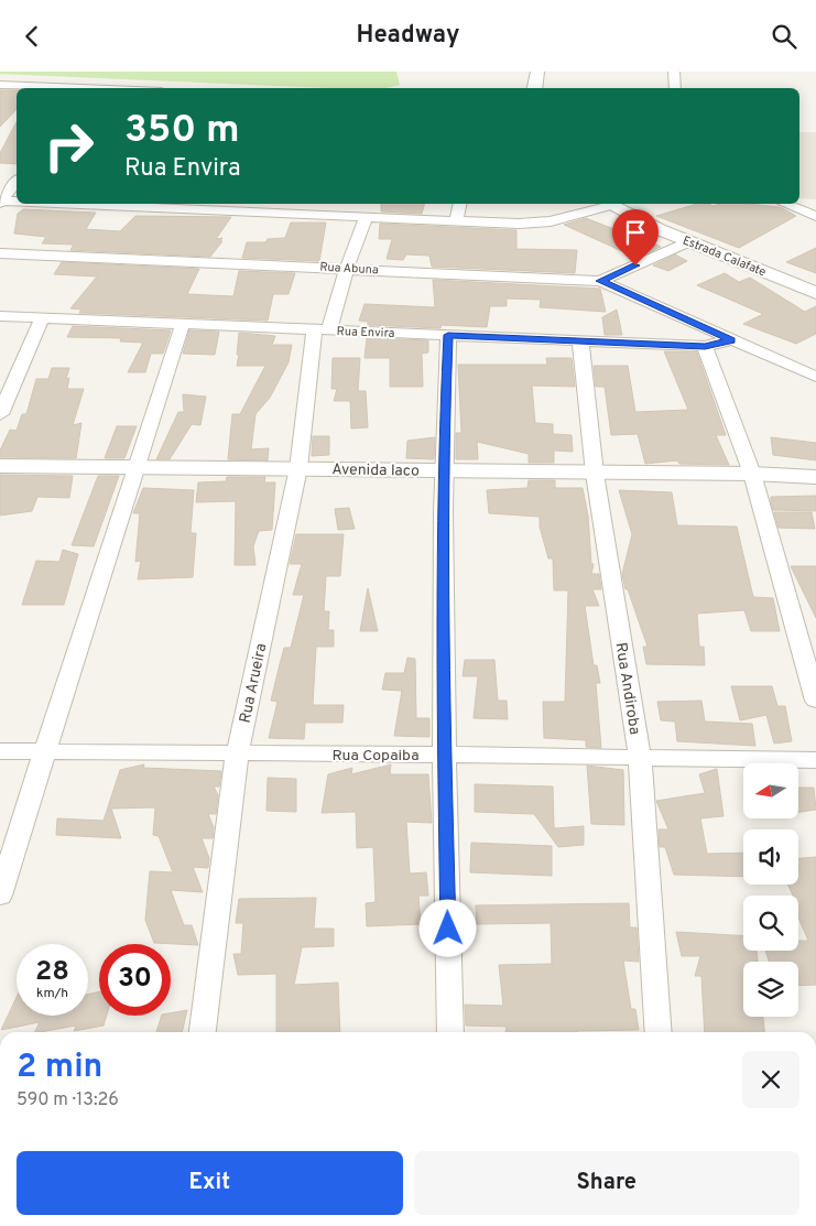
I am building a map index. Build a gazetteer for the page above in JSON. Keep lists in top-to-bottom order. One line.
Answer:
{"streets":{"street":["Estrada Calafate","Rua Abuna","Rua Envira","Avenida Iaco","Rua Arueira","Rua Andiroba","Rua Copaiba"]},"crossings":[["Estrada Calafate","Rua Abuna"],["Rua Abuna","Rua Arueira"],["Rua Envira","Rua Arueira"],["Rua Envira","Rua Andiroba"],["Avenida Iaco","Rua Arueira"],["Avenida Iaco","Rua Andiroba"],["Rua Arueira","Rua Copaiba"],["Rua Andiroba","Rua Copaiba"]],"north":"left","page":{"header":"Headway","turn":["350 m","Rua Envira"],"speed":"28 km/h","limit":"30","heading":["2 min","590 m · 13:26"],"buttons":["Exit","Share"]}}
